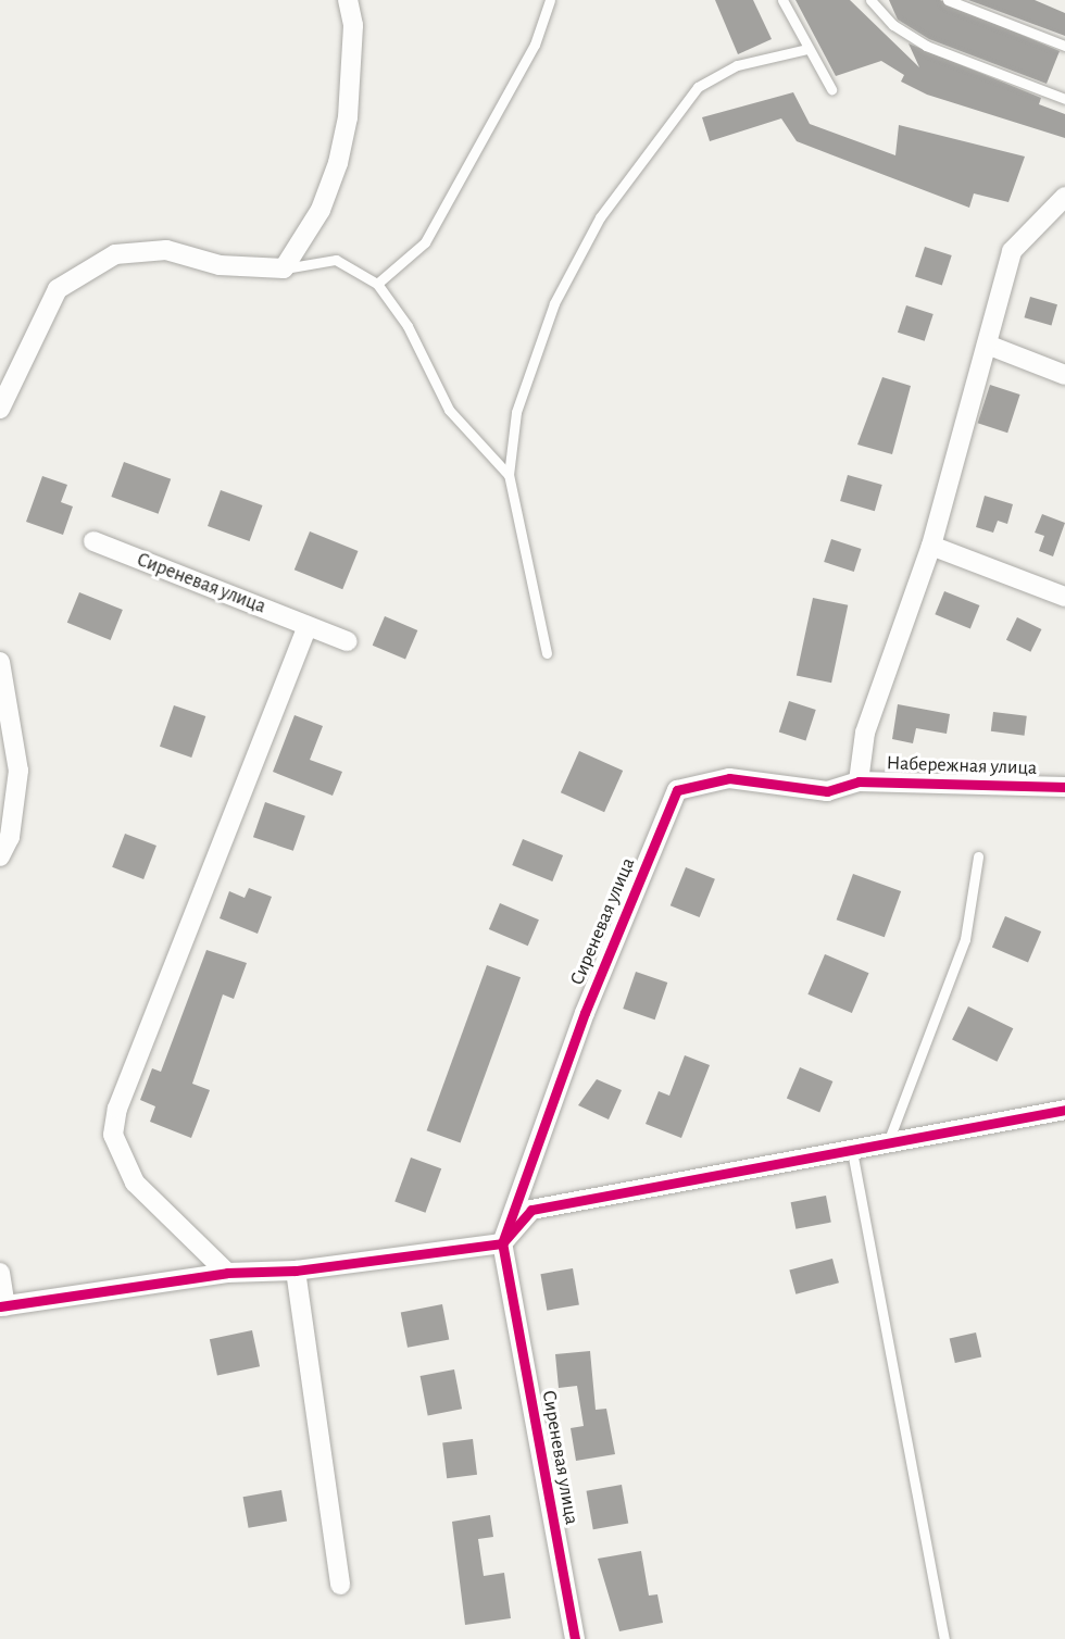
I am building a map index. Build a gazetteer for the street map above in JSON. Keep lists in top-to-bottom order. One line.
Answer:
{"streets":{"street":["Сиреневая улица","Набережная улица"]},"crossings":[["Сиреневая улица","Набережная улица"]]}
